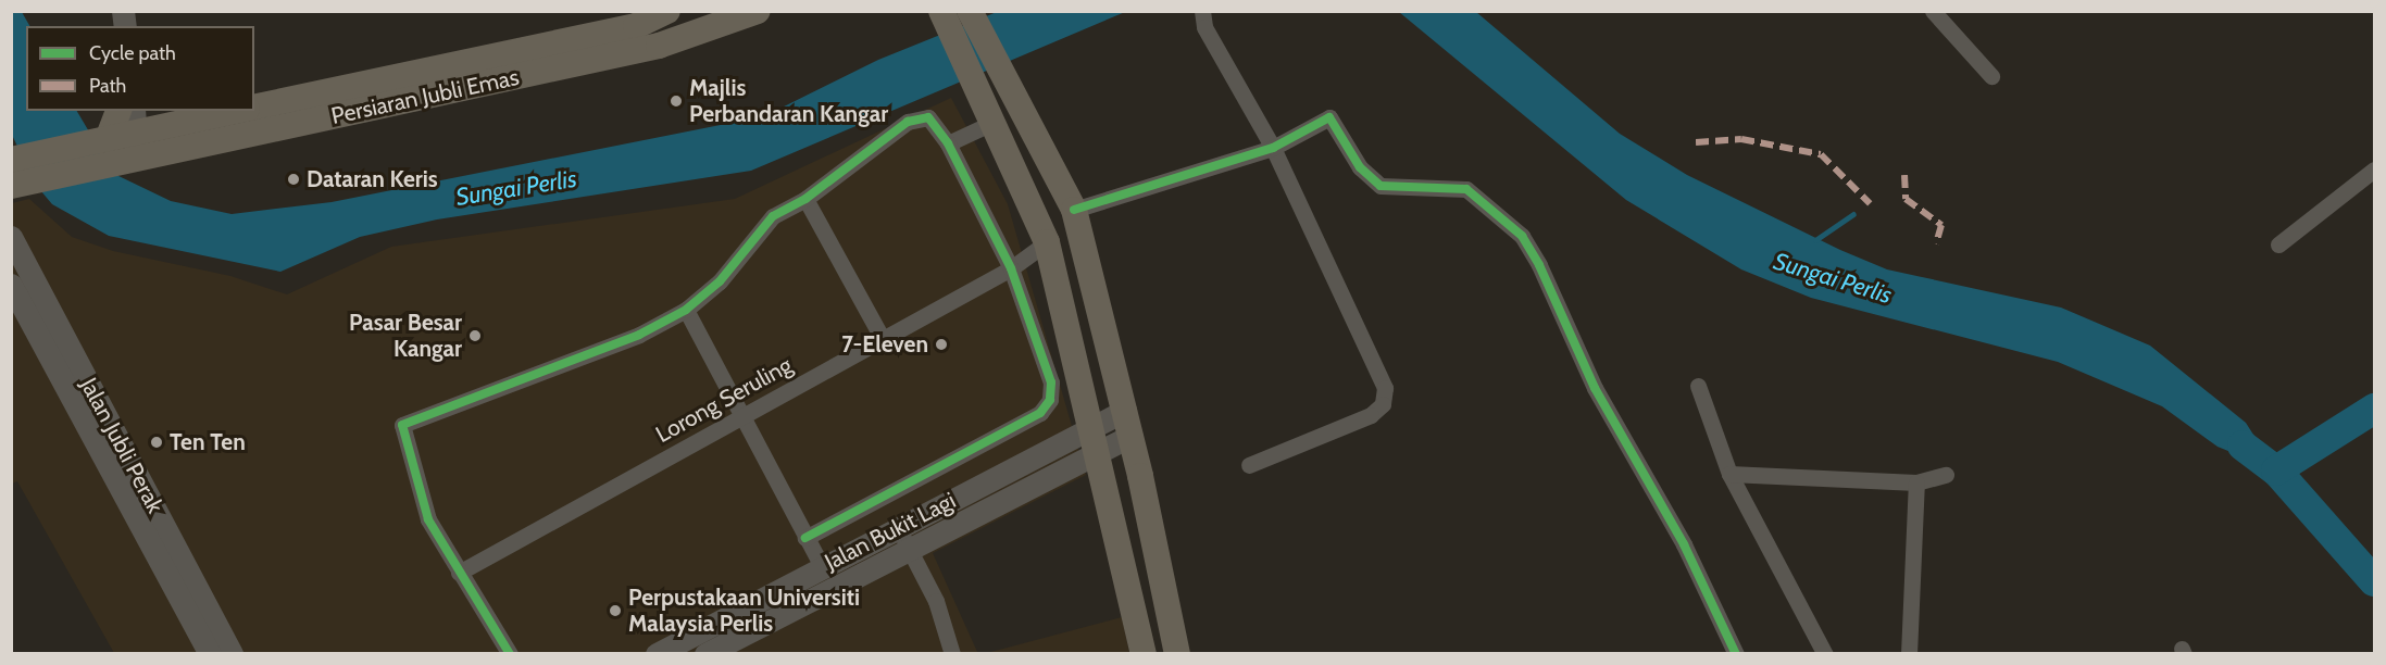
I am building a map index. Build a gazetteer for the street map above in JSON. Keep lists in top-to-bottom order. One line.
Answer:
{"streets":{"main road":["Persiaran Jubli Emas"],"street":["Lorong Seruling","Jalan Jubli Perak","Jalan Bukit Lagi"]},"water":["Sungai Perlis"],"places":["Majlis Perbandaran Kangar","Dataran Keris","Pasar Besar Kangar","7-Eleven","Ten Ten","Perpustakaan Universiti Malaysia Perlis"],"legend":["Cycle path","Path"]}
